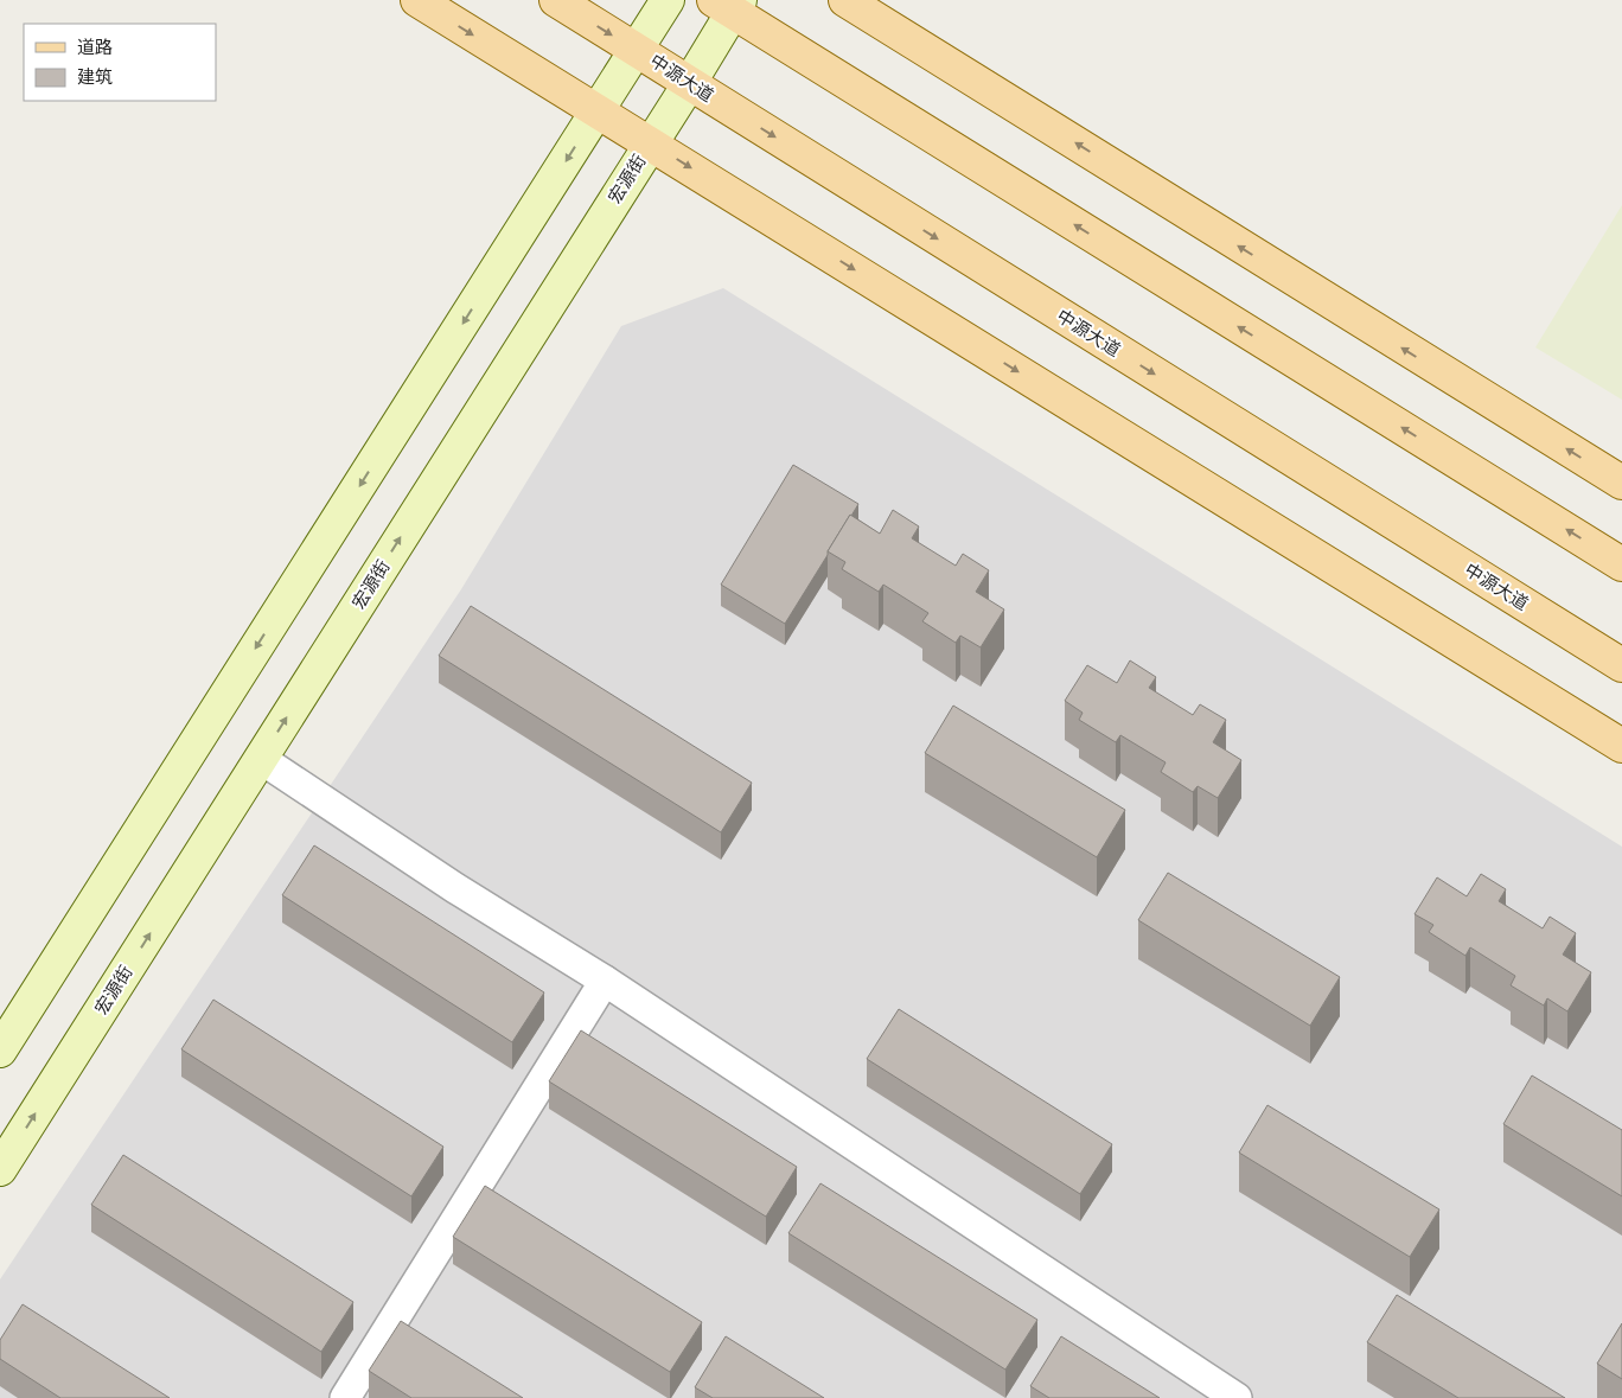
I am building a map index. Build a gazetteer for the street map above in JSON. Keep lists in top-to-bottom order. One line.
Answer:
{"streets":{"main road":["中源大道","宏源街"]},"crossings":[["中源大道","宏源街"]],"legend":["道路","建筑"]}
